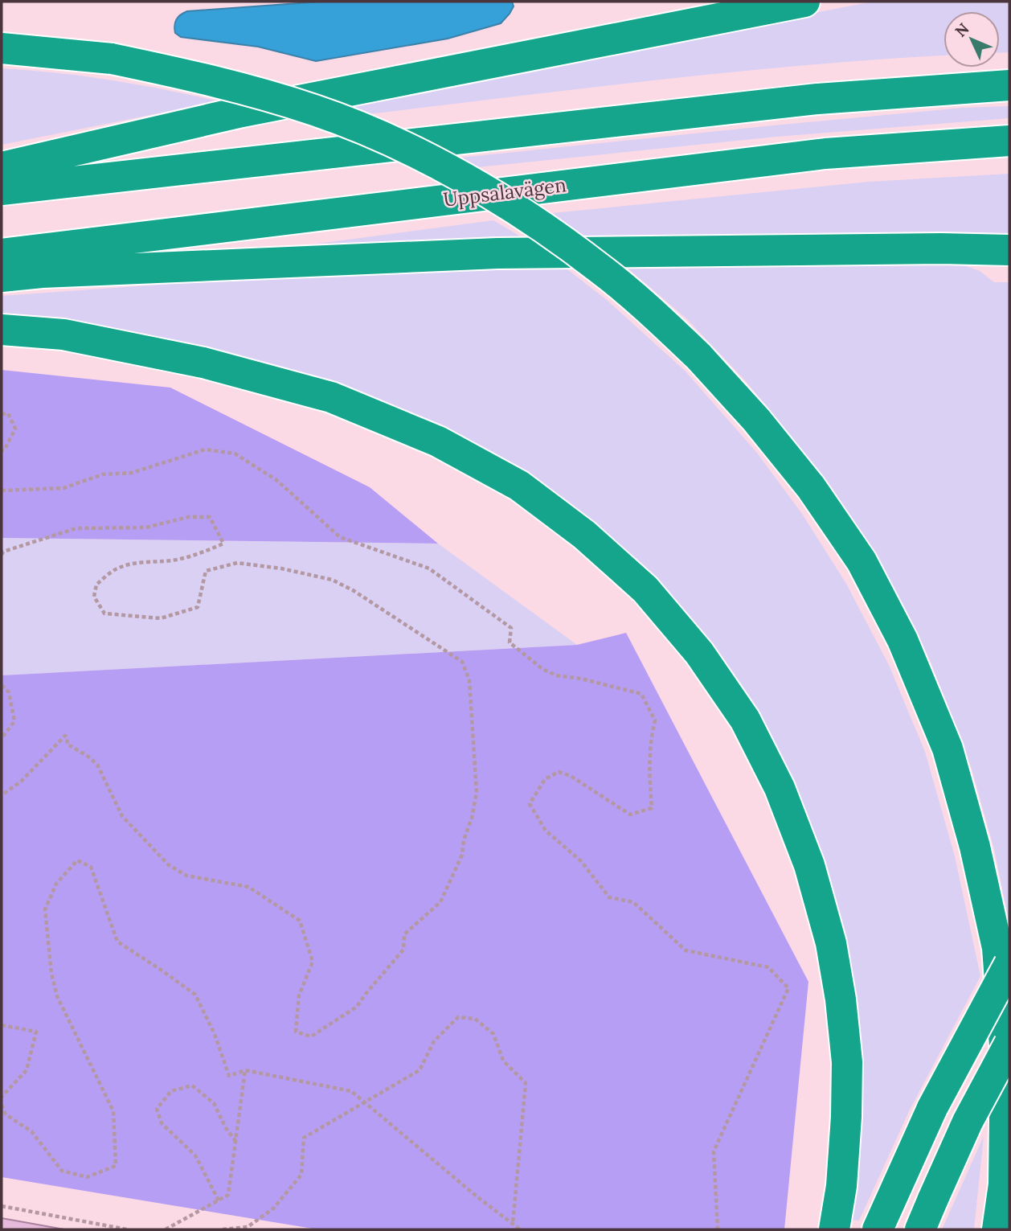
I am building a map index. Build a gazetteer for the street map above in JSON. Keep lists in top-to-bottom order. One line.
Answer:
{"streets":{"highway":["Uppsalavägen"]},"north":"top left"}
